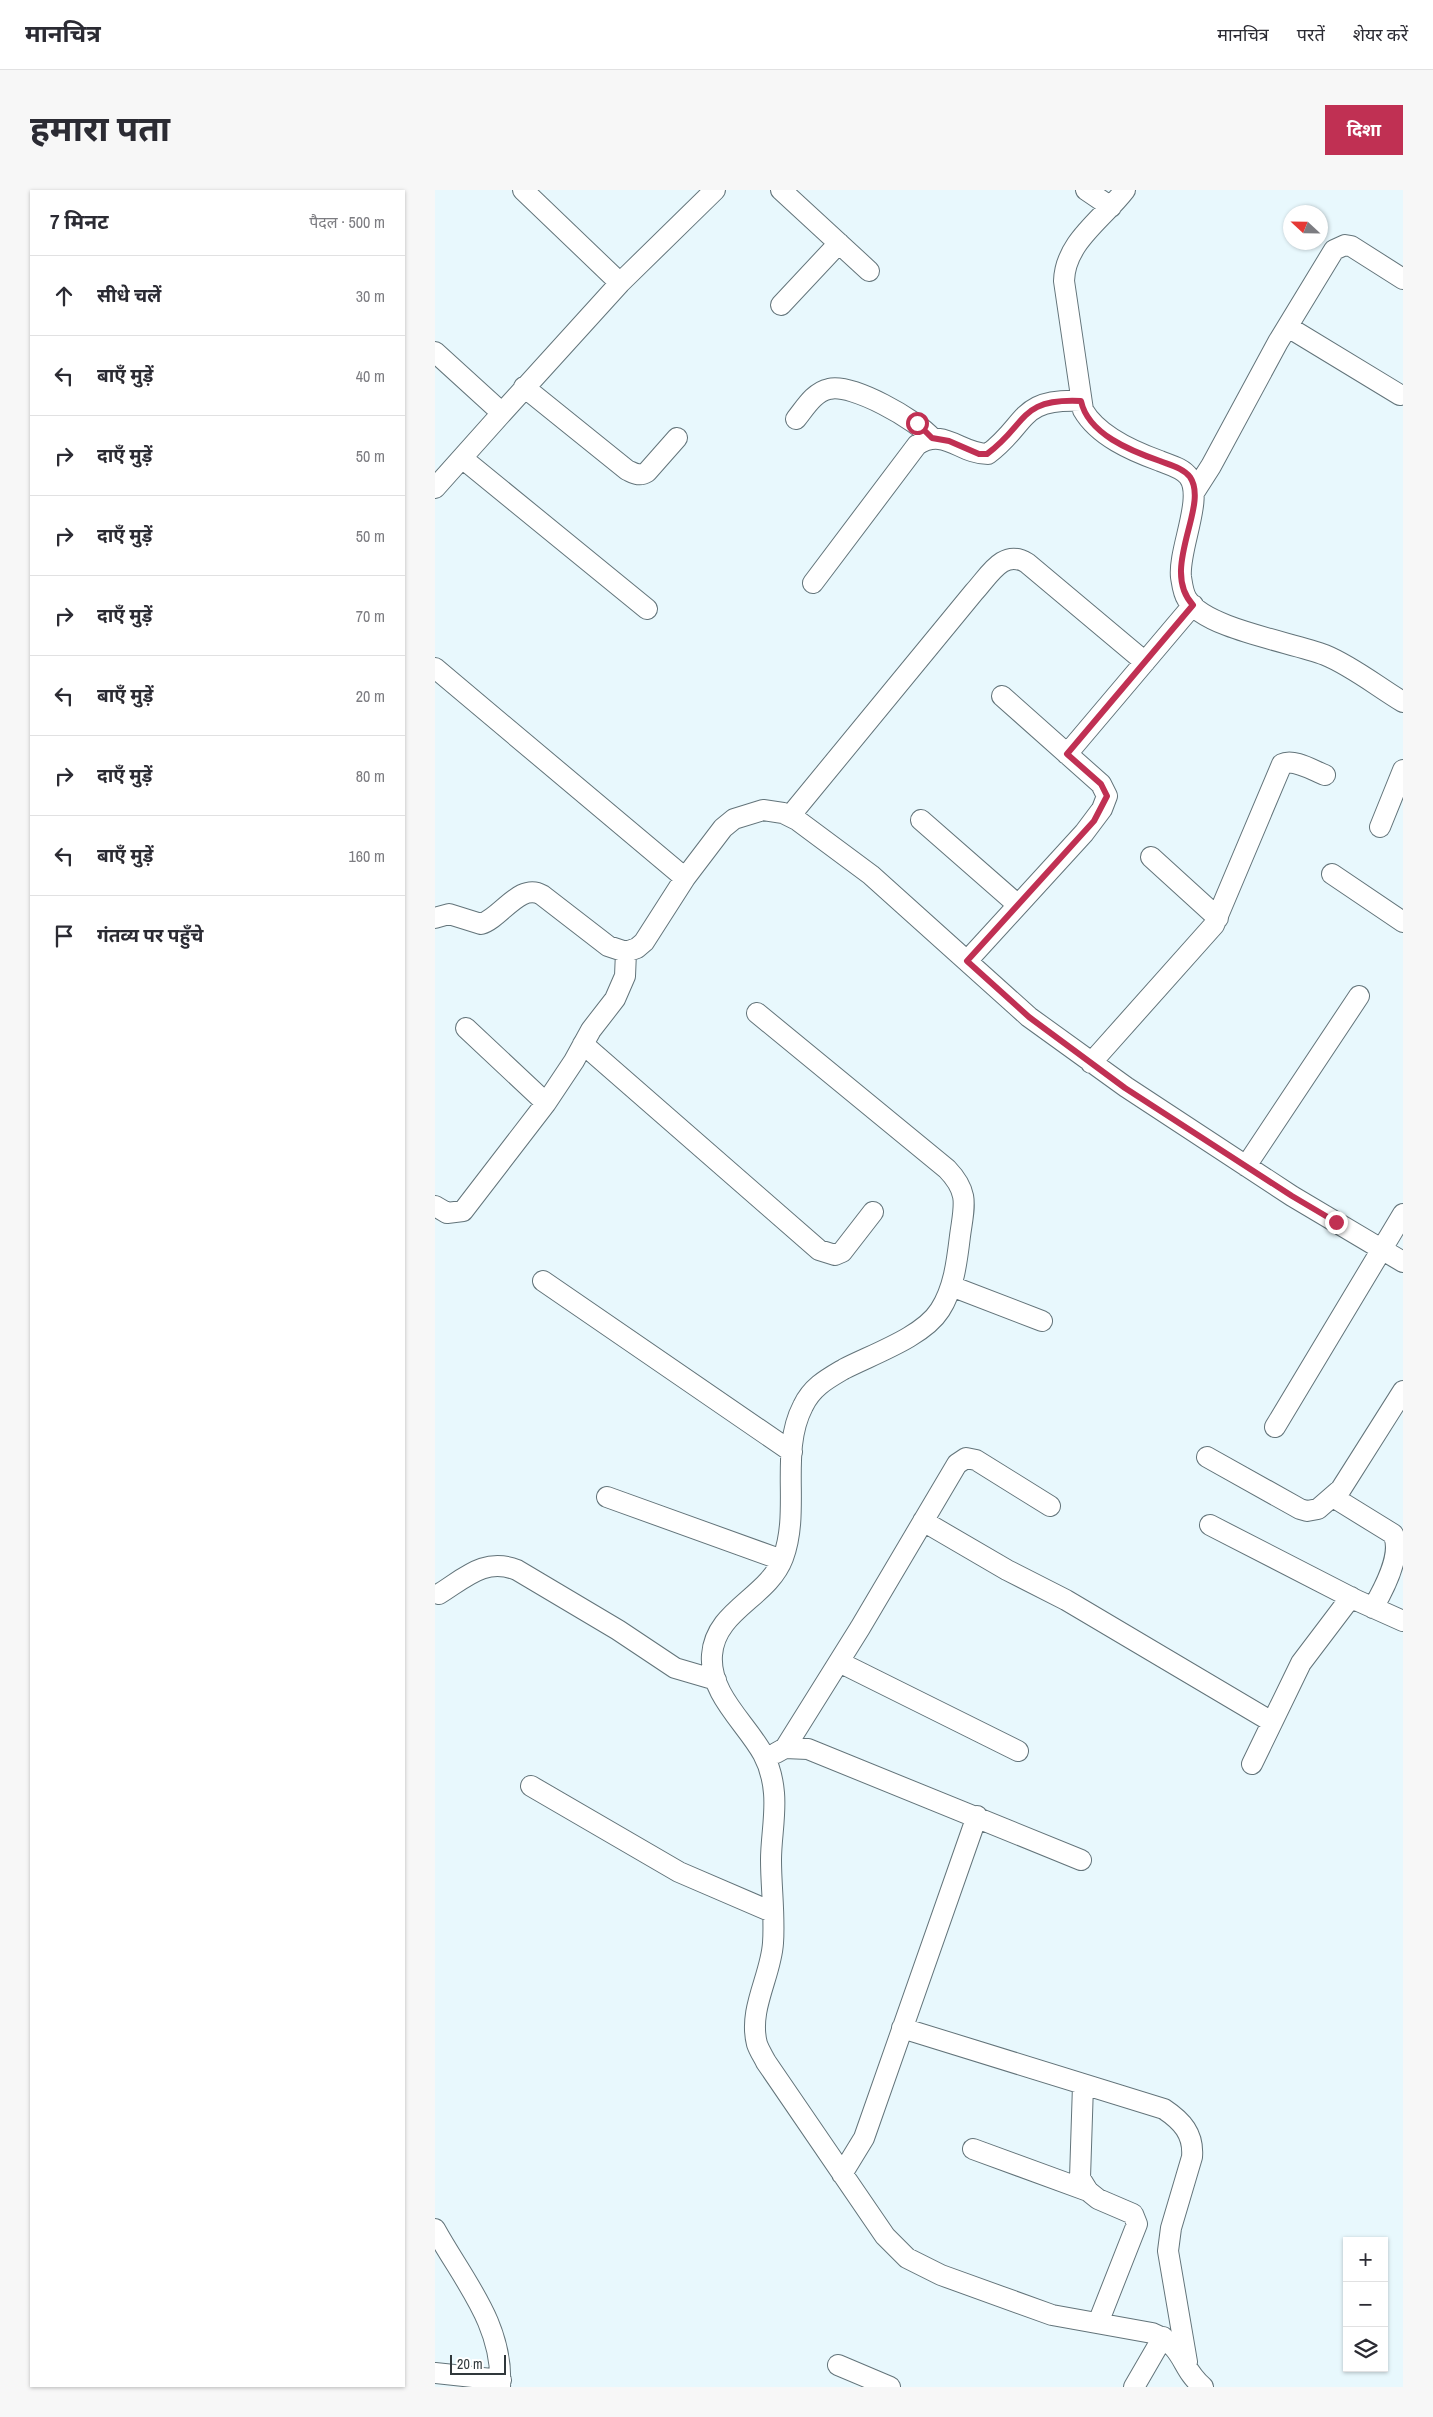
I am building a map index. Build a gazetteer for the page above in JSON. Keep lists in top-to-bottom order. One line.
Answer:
{"scale_bar":"20 m","north":"left","page":{"header":"मानचित्र","nav":["मानचित्र","परतें","शेयर करें"],"title":"हमारा पता","buttons":"दिशा","heading":["7 मिनट","पैदल · 500 m"],"list":[["सीधे चलें","30 m"],["बाएँ मुड़ें","40 m"],["दाएँ मुड़ें","50 m"],["दाएँ मुड़ें","50 m"],["दाएँ मुड़ें","70 m"],["बाएँ मुड़ें","20 m"],["दाएँ मुड़ें","80 m"],["बाएँ मुड़ें","160 m"],"गंतव्य पर पहुँचे"],"map_buttons":["+","−"],"scale":"20 m"}}
